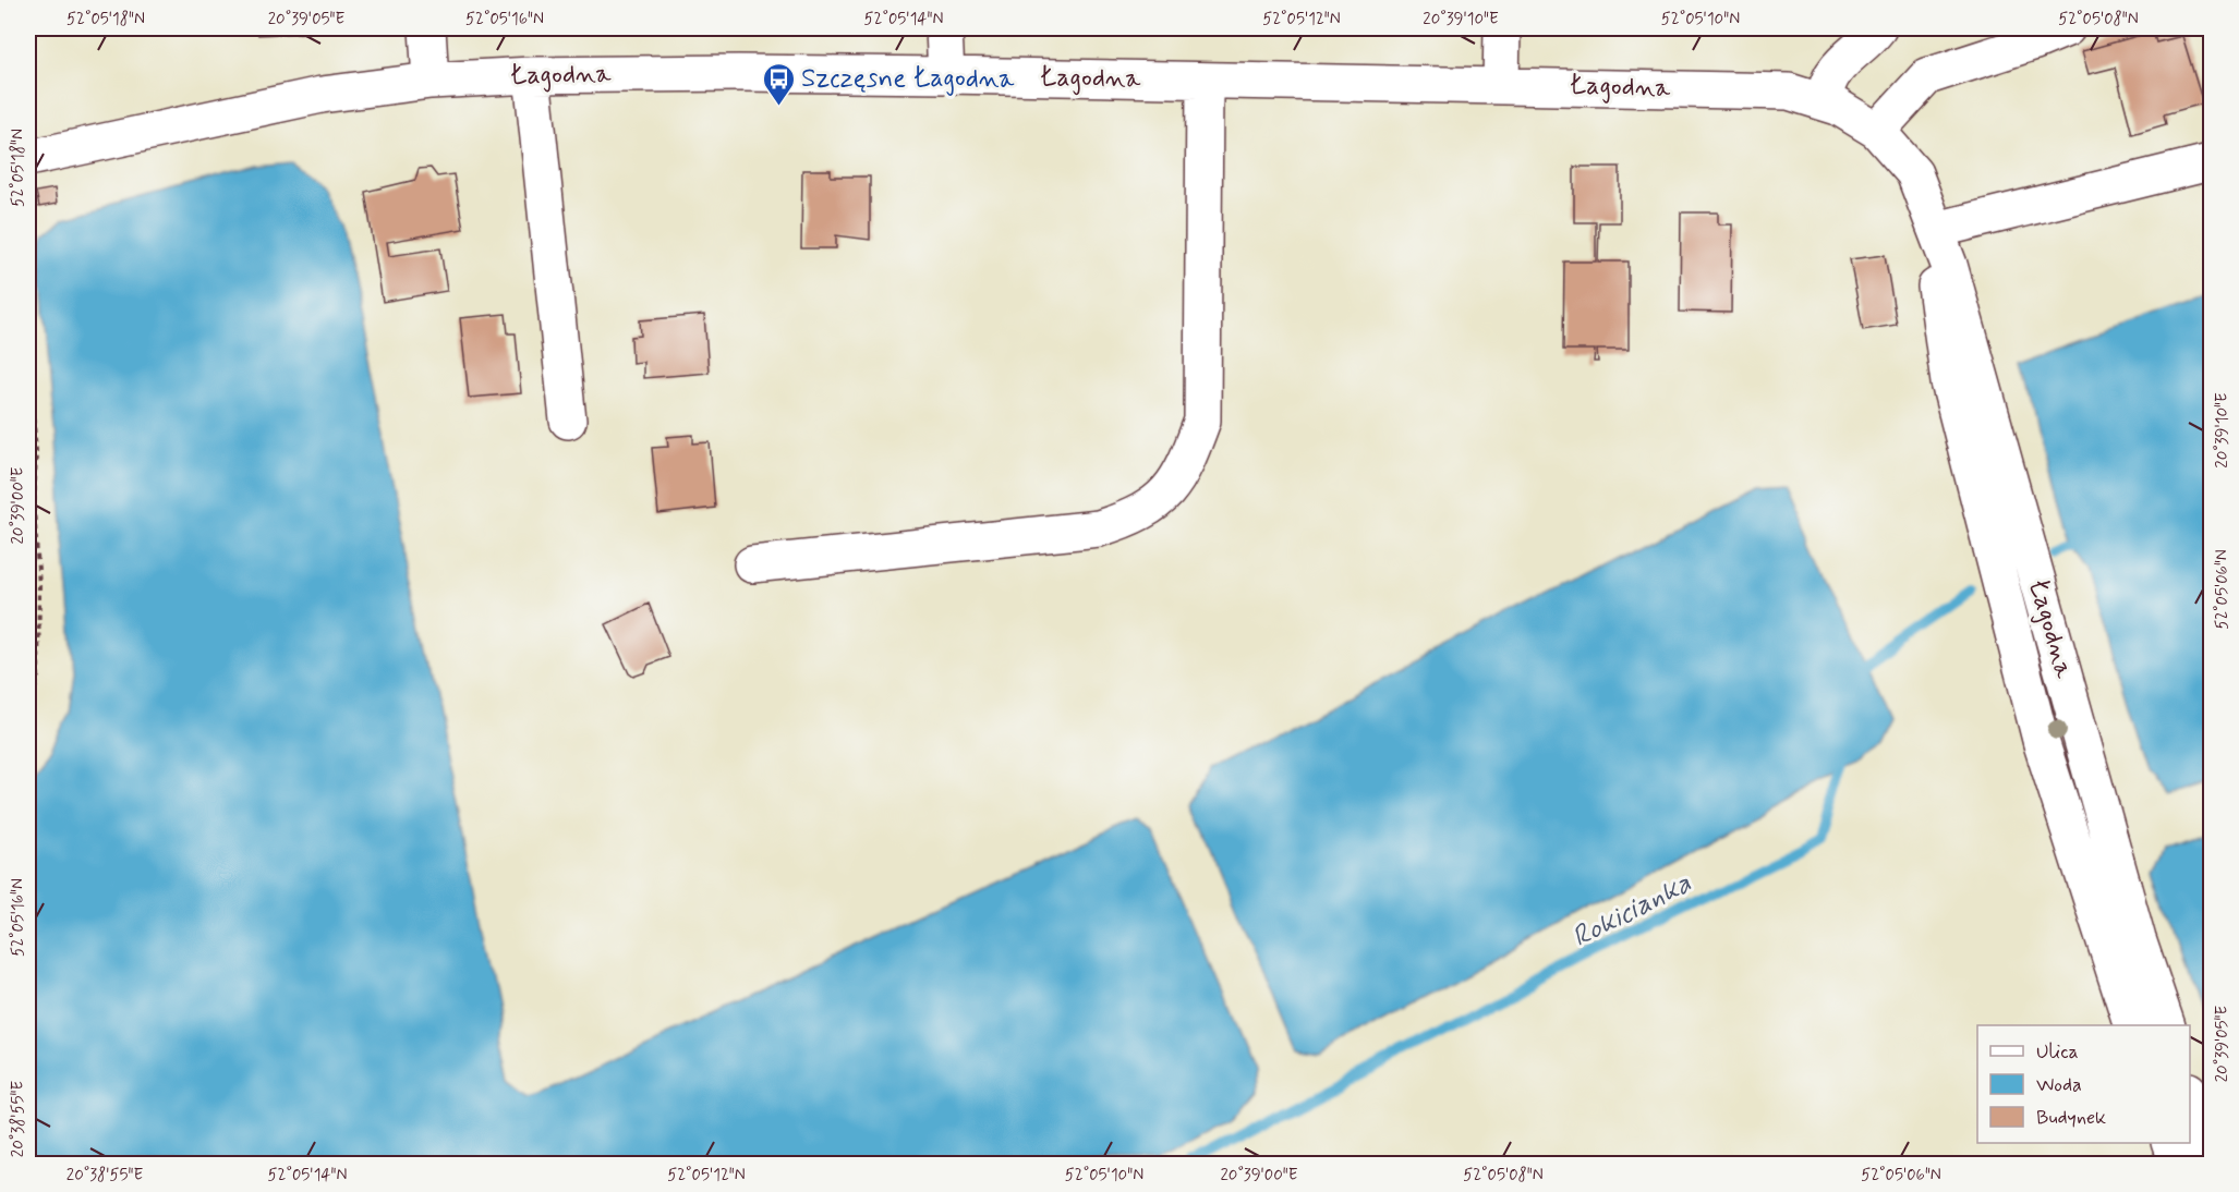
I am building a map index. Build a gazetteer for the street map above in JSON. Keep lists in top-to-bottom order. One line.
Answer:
{"streets":{"street":["Łagodna"]},"water":["Rokicianka"],"places":{"bus stop":["Szczęsne Łagodna"]},"legend":["Ulica","Woda","Budynek"],"coordinates":["52°05'18\"N","20°39'05\"E","52°05'16\"N","52°05'14\"N","52°05'12\"N","20°39'10\"E","52°05'10\"N","52°05'08\"N","20°39'00\"E","52°05'06\"N","20°38'55\"E"]}
